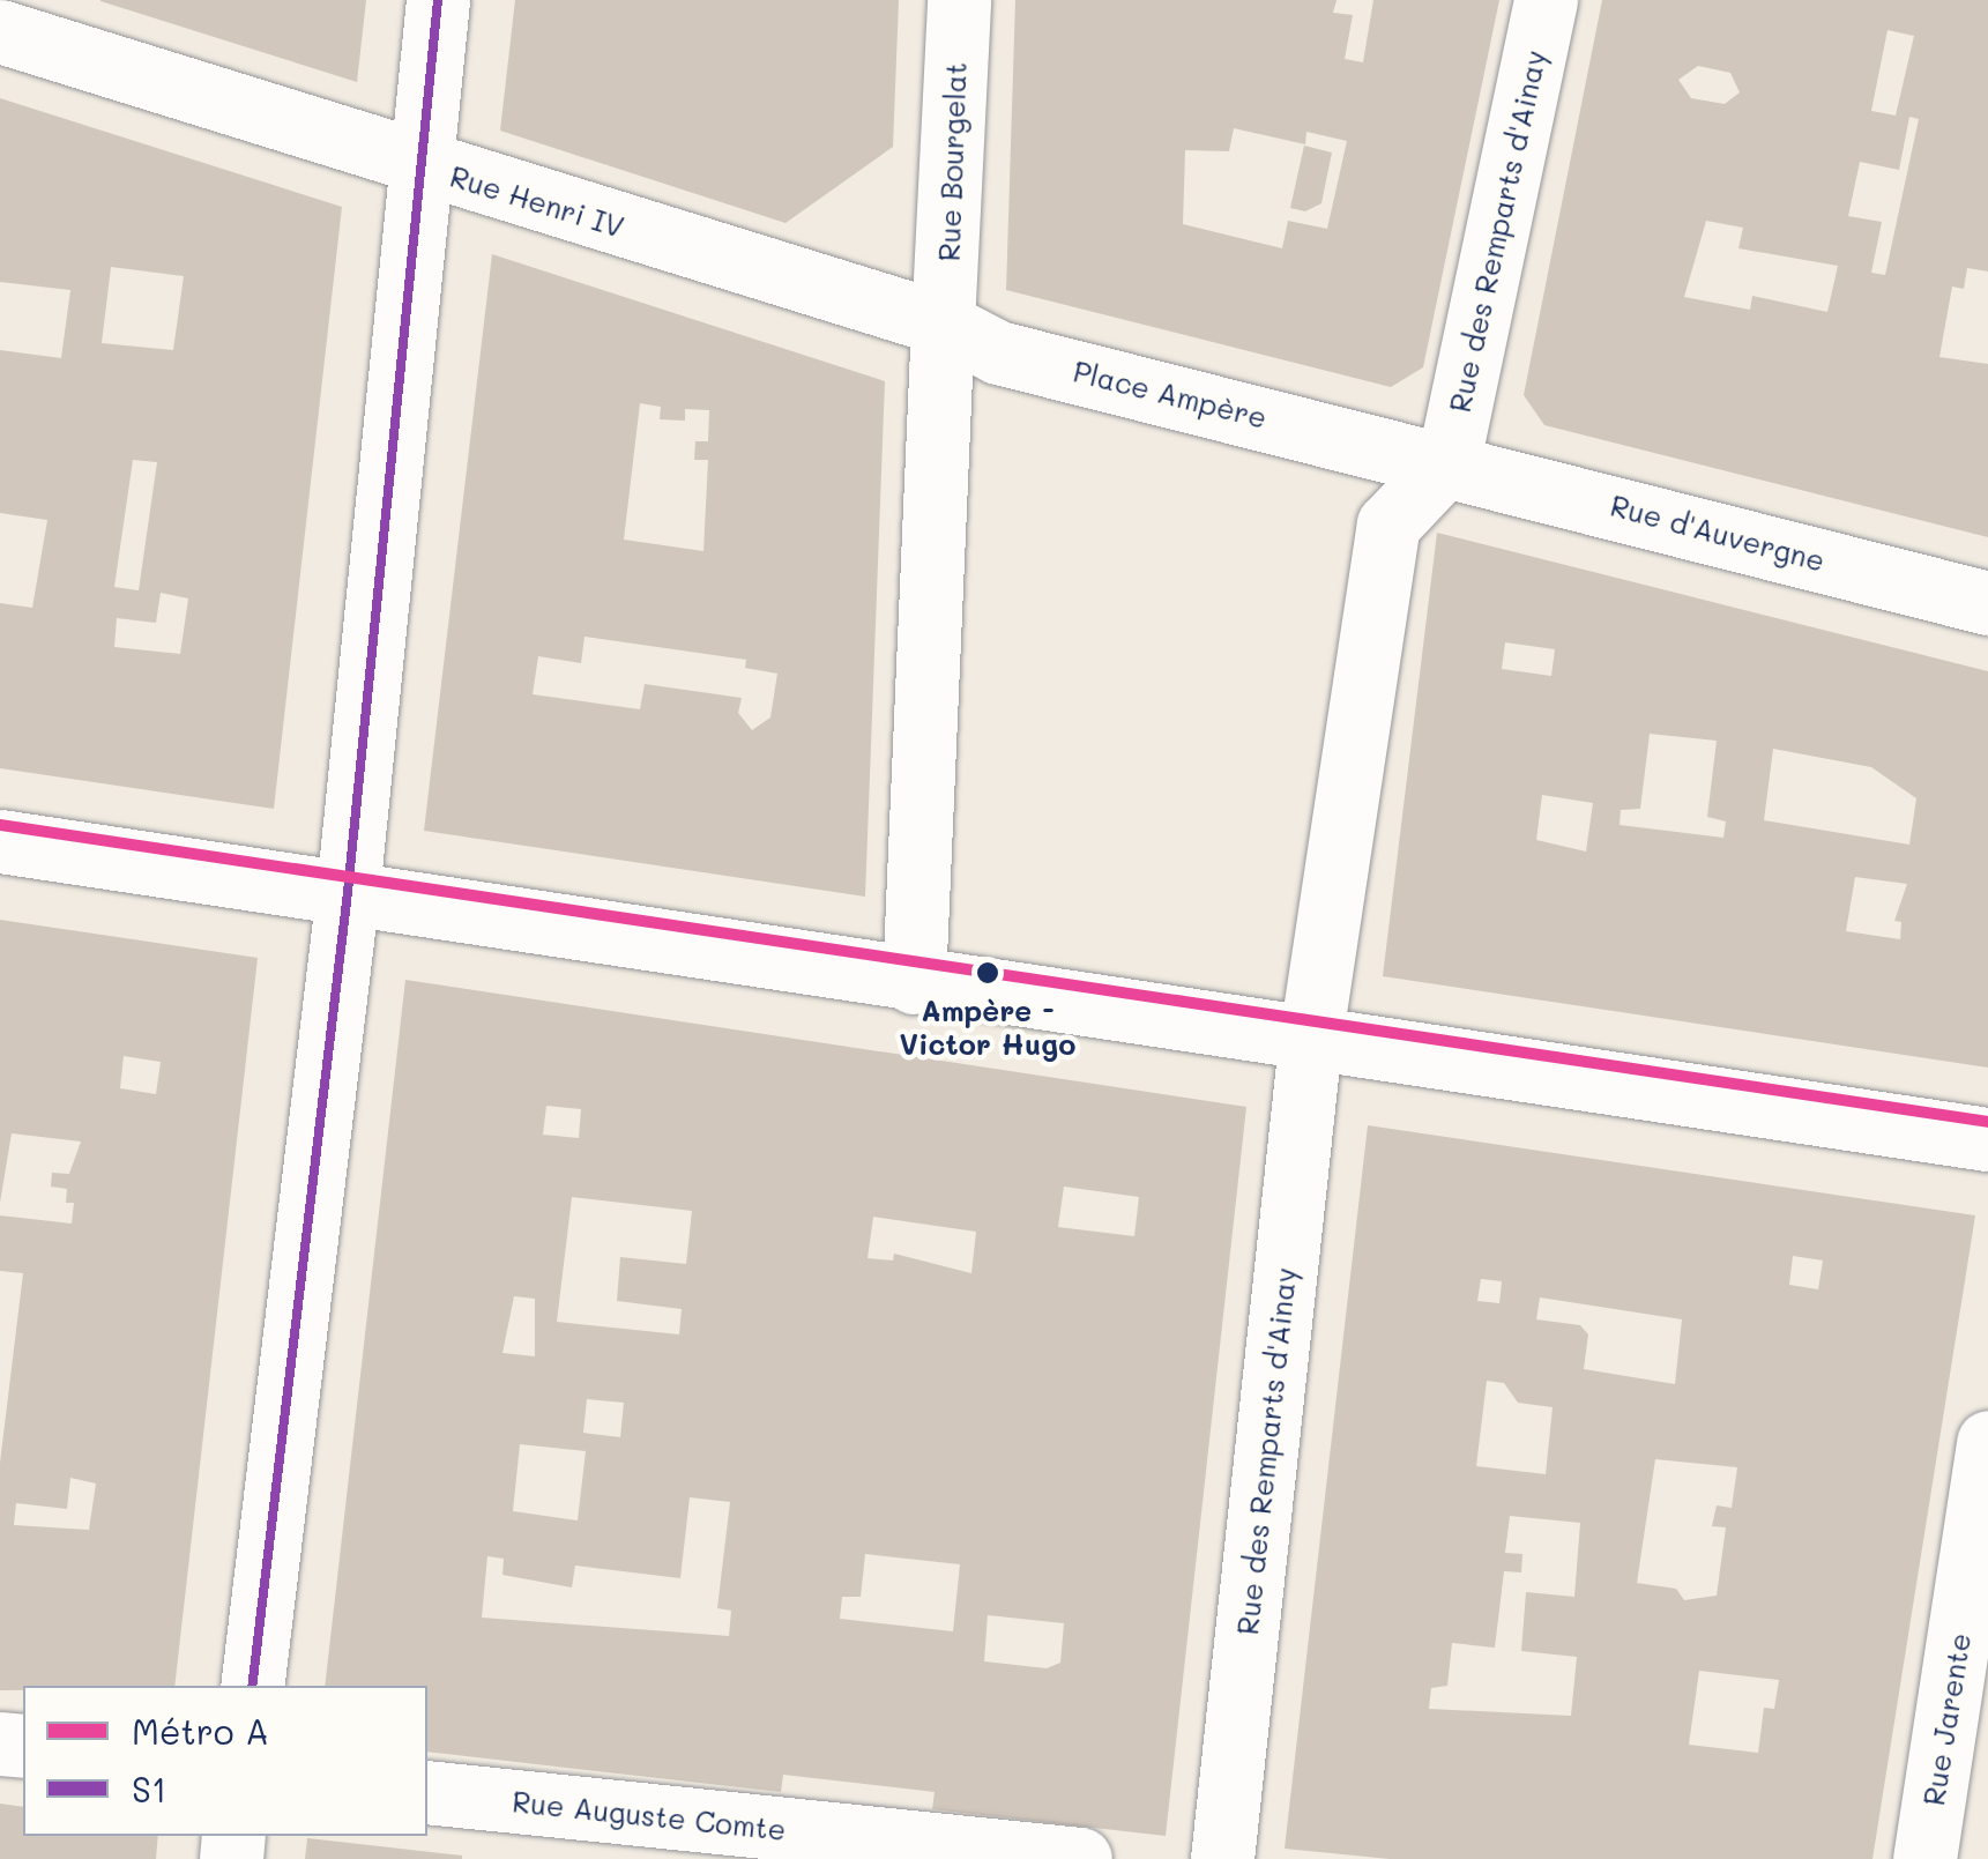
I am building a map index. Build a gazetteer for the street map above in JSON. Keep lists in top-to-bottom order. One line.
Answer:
{"streets":{"street":["Rue Bourgelat","Rue Henri IV","Rue des Remparts d'Ainay","Place Ampère","Rue d'Auvergne","Rue Jarente","Rue Auguste Comte"]},"crossings":[["Rue Bourgelat","Rue Henri IV"],["Rue Bourgelat","Place Ampère"],["Rue Henri IV","Place Ampère"],["Rue des Remparts d'Ainay","Place Ampère"],["Rue des Remparts d'Ainay","Rue d'Auvergne"],["Place Ampère","Rue d'Auvergne"]],"places":["Ampère - Victor Hugo"],"lines":["transit line S1","metro line A"],"legend":["Métro A","S1"]}
